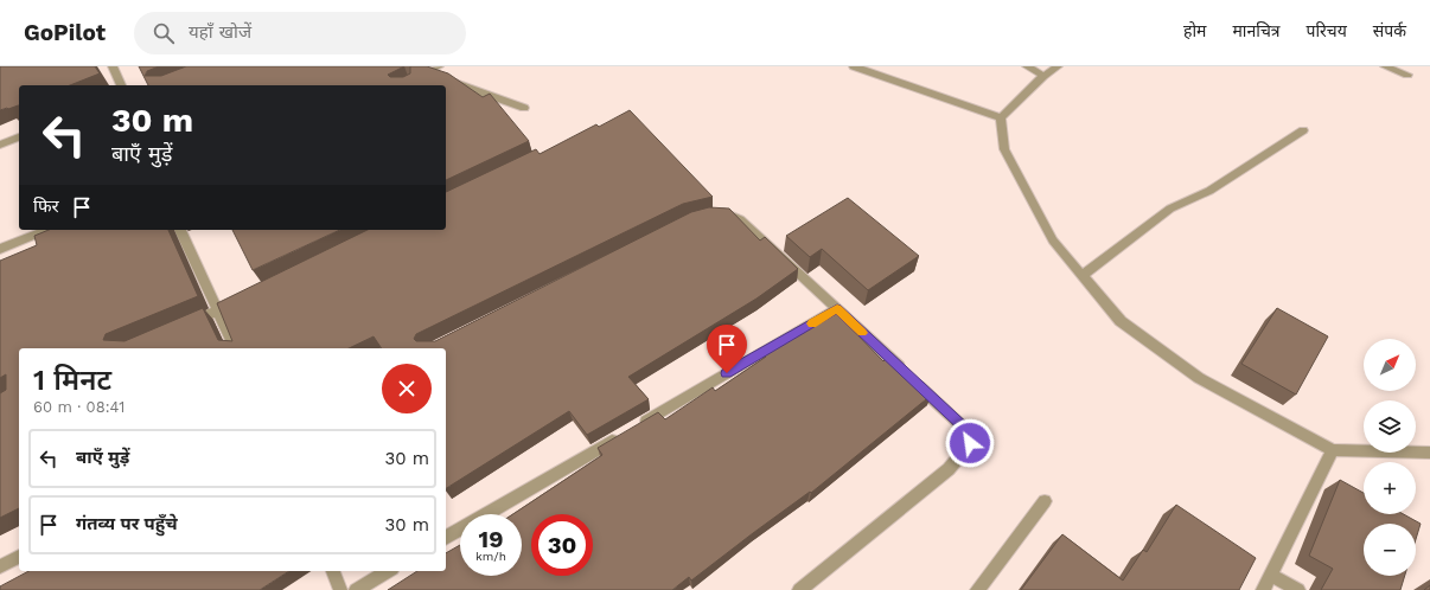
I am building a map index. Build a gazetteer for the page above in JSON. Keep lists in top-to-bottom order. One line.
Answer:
{"north":"top right","page":{"header":"GoPilot","search":"यहाँ खोजें","nav":["होम","मानचित्र","परिचय","संपर्क"],"turn":["30 m","बाएँ मुड़ें"],"then":"फिर","map_buttons":["+","−"],"heading":["1 मिनट","60 m · 08:41"],"list":[{"name":"बाएँ मुड़ें","value":"30 m"},{"name":"गंतव्य पर पहुँचे","value":"30 m"}],"speed":"19 km/h","limit":"30"}}
